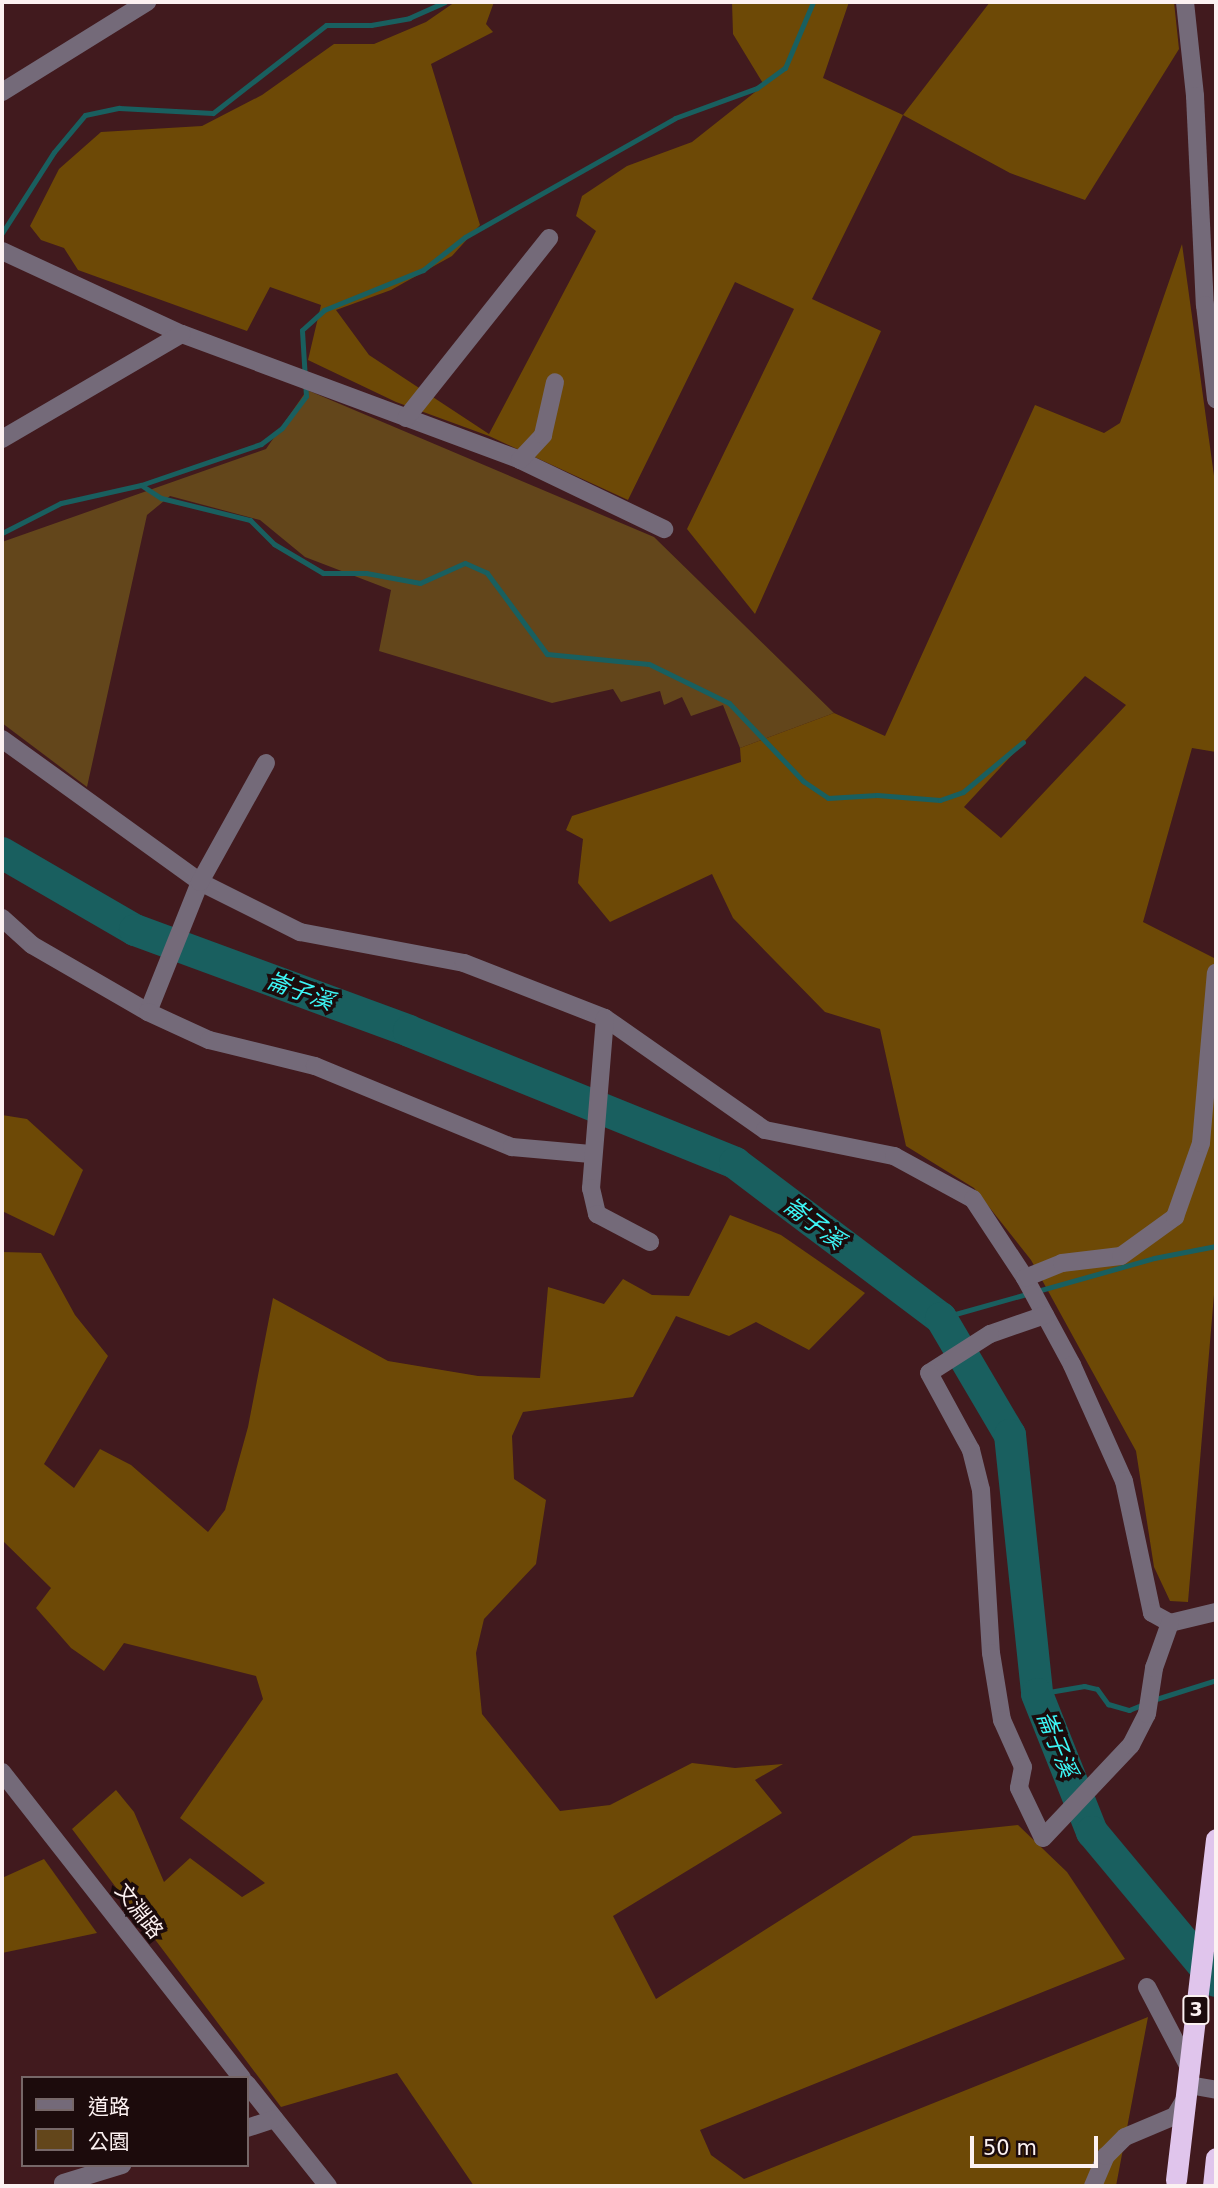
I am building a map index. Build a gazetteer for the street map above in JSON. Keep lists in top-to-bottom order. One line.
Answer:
{"streets":{"highway":["3"],"street":["文淵路"]},"water":["崙子溪"],"legend":["道路","公園"],"scale_bar":"50 m"}
